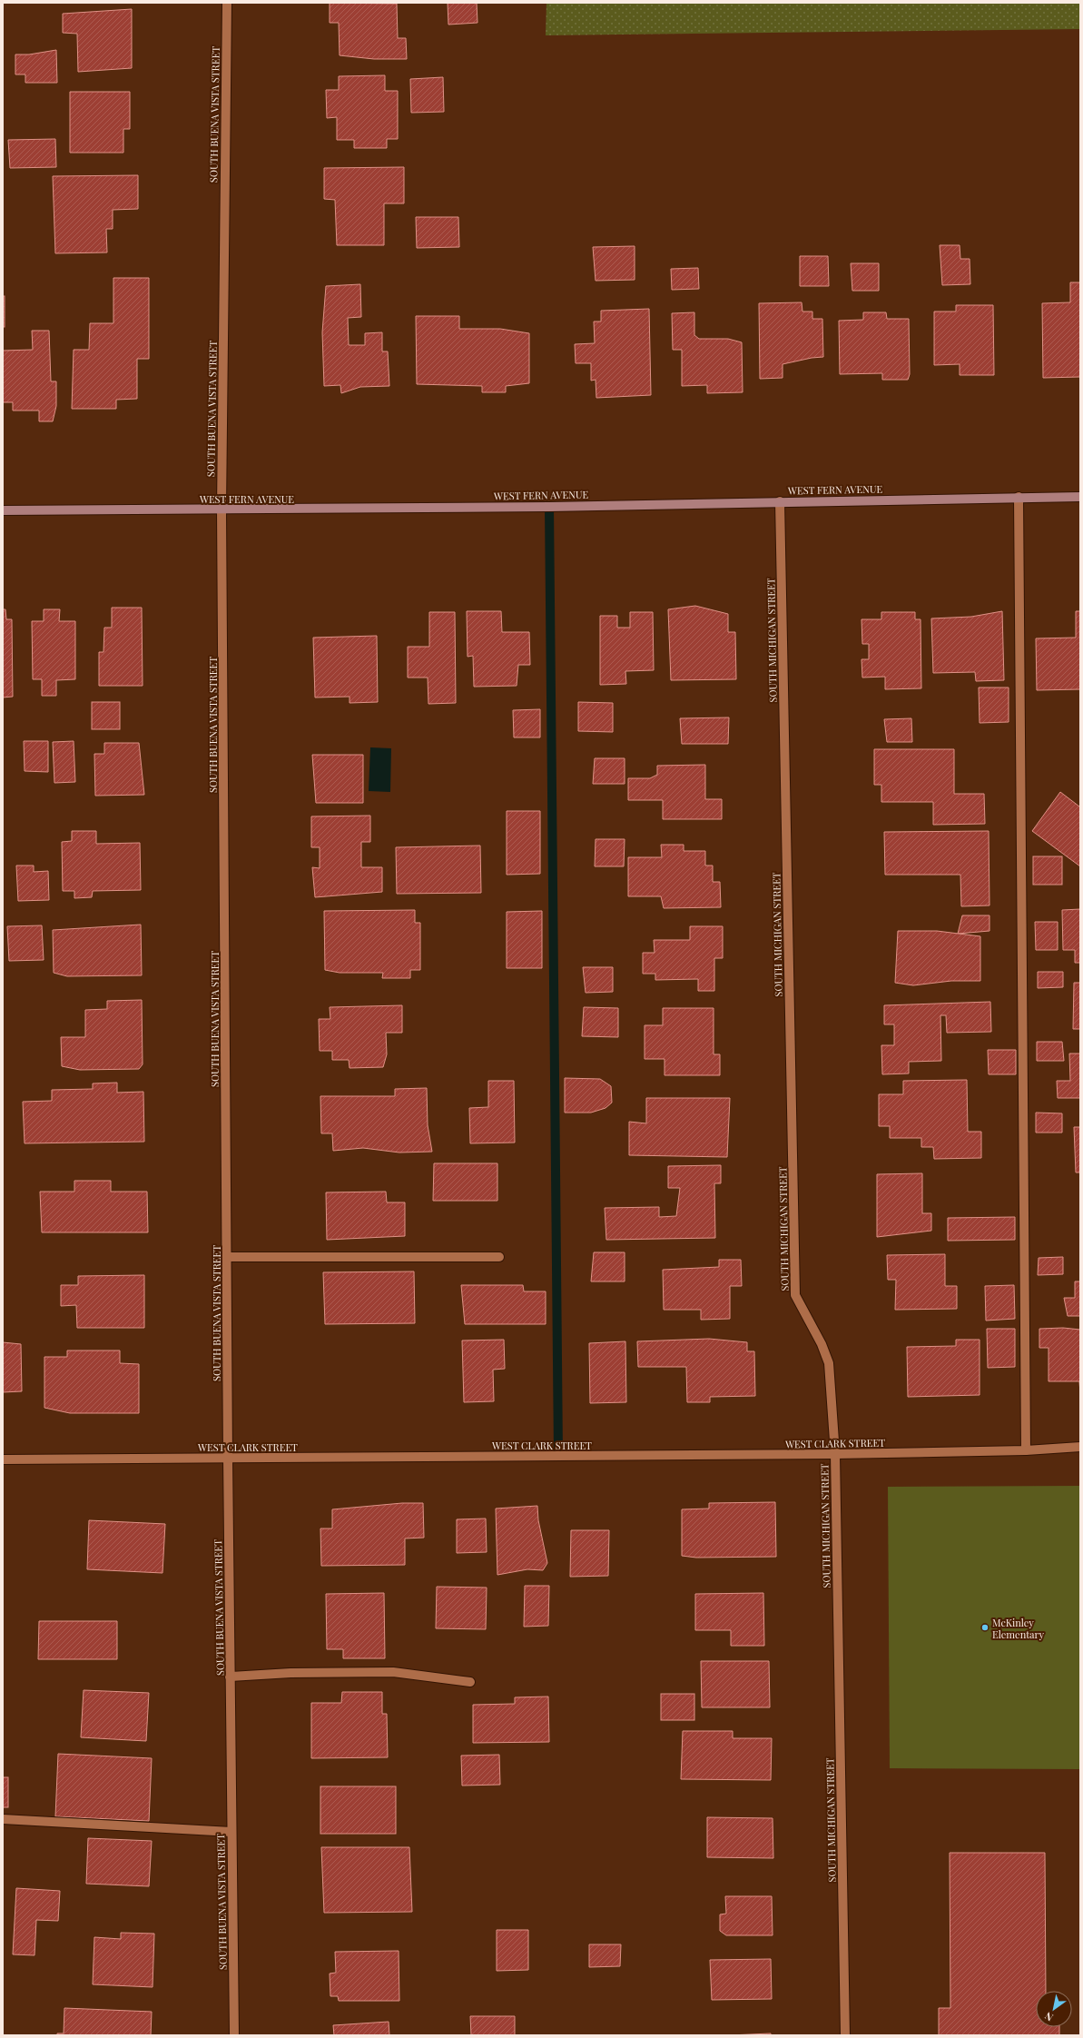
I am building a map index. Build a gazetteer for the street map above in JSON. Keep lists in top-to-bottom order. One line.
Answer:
{"streets":{"street":["SOUTH BUENA VISTA STREET","WEST FERN AVENUE","SOUTH MICHIGAN STREET","WEST CLARK STREET"]},"crossings":[["SOUTH BUENA VISTA STREET","WEST FERN AVENUE"],["SOUTH BUENA VISTA STREET","WEST CLARK STREET"],["WEST FERN AVENUE","SOUTH MICHIGAN STREET"],["SOUTH MICHIGAN STREET","WEST CLARK STREET"]],"places":["McKinley Elementary"],"north":"bottom left"}
